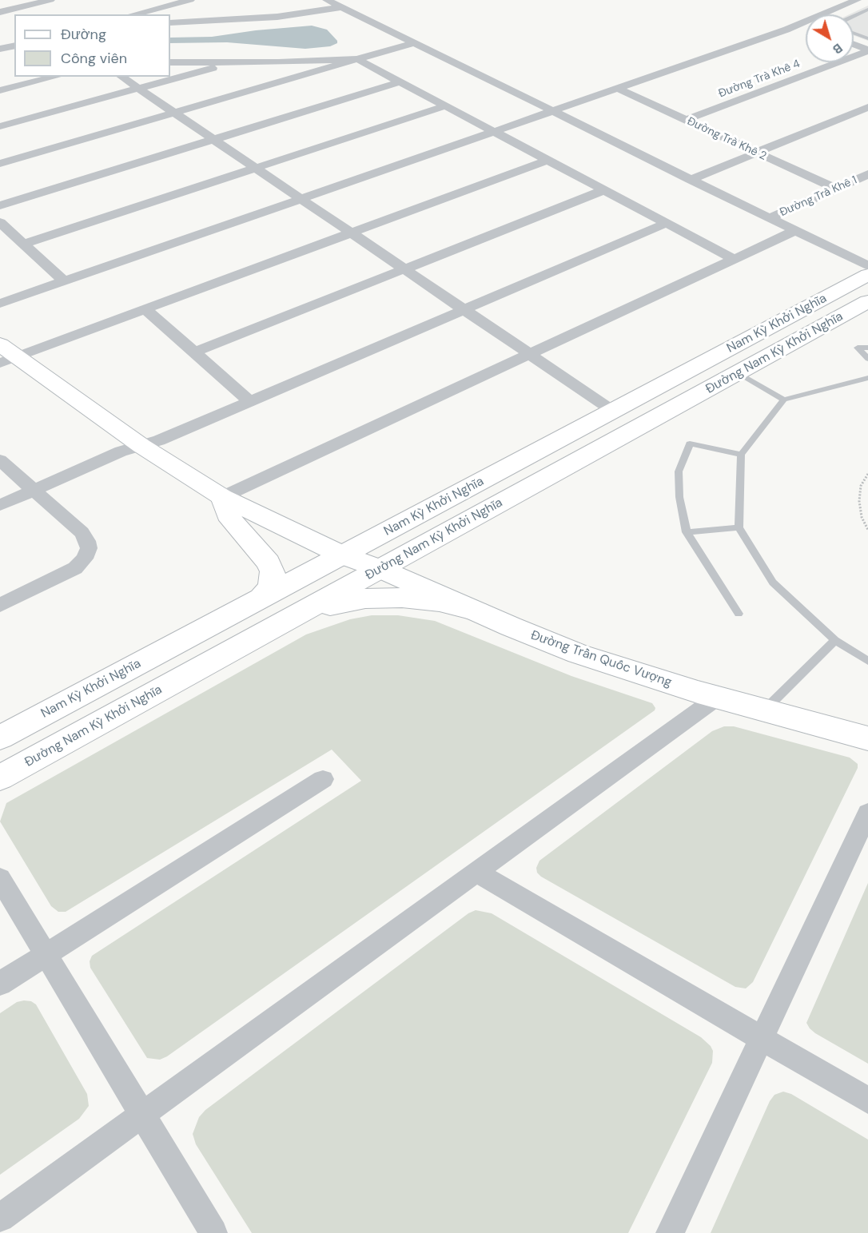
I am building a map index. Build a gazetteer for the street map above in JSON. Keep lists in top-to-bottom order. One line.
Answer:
{"streets":{"main road":["Nam Kỳ Khởi Nghĩa","Đường Nam Kỳ Khởi Nghĩa","Đường Trần Quốc Vượng"],"street":["Đường Trà Khê 4","Đường Trà Khê 2","Đường Trà Khê 1"]},"crossings":[["Đường Trà Khê 4","Đường Trà Khê 2"],["Đường Trà Khê 2","Đường Trà Khê 1"],["Nam Kỳ Khởi Nghĩa","Đường Trần Quốc Vượng"],["Đường Nam Kỳ Khởi Nghĩa","Đường Trần Quốc Vượng"]],"legend":["Đường","Công viên"],"north":"bottom right"}
